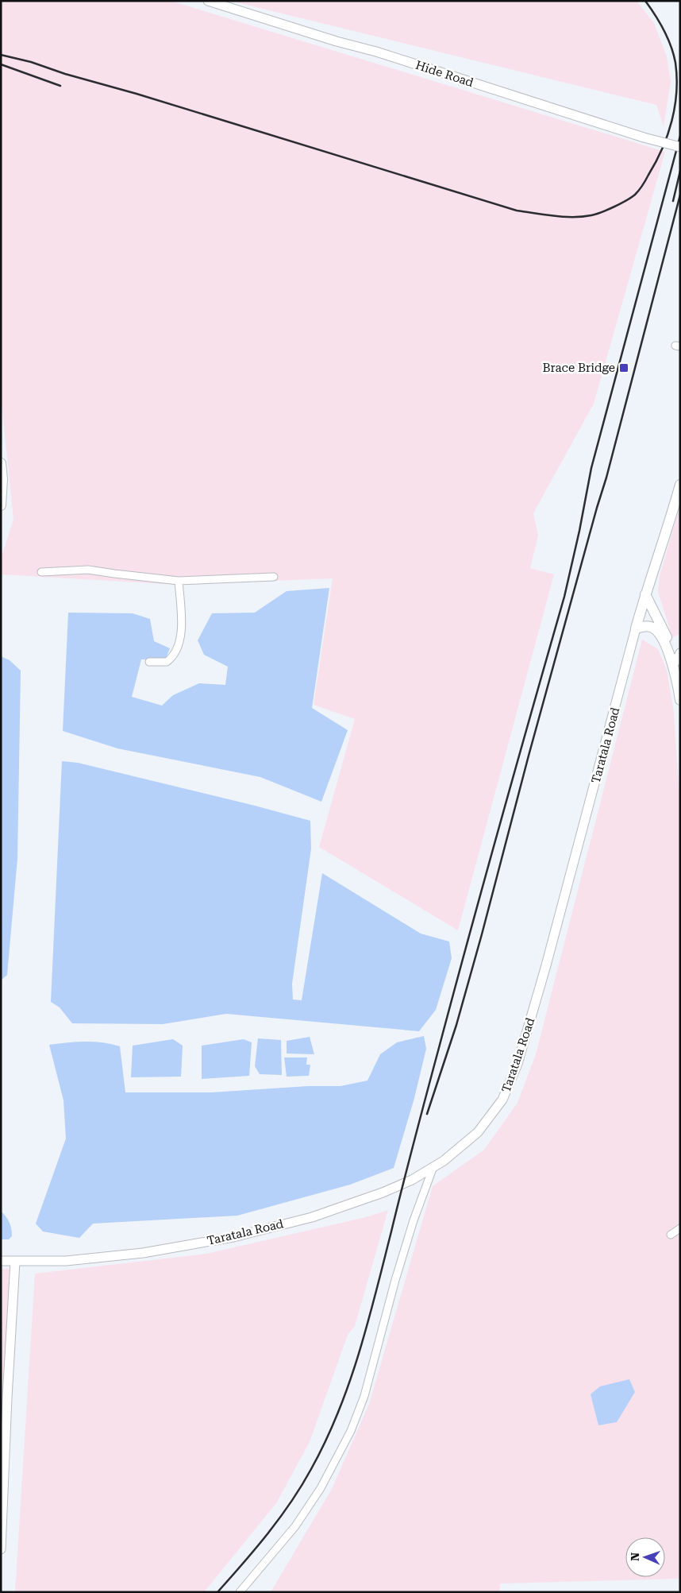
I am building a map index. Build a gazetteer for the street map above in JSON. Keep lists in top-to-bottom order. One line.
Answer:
{"streets":{"main road":["Taratala Road"],"street":["Hide Road"]},"places":{"transit":["Brace Bridge"]},"north":"left"}
